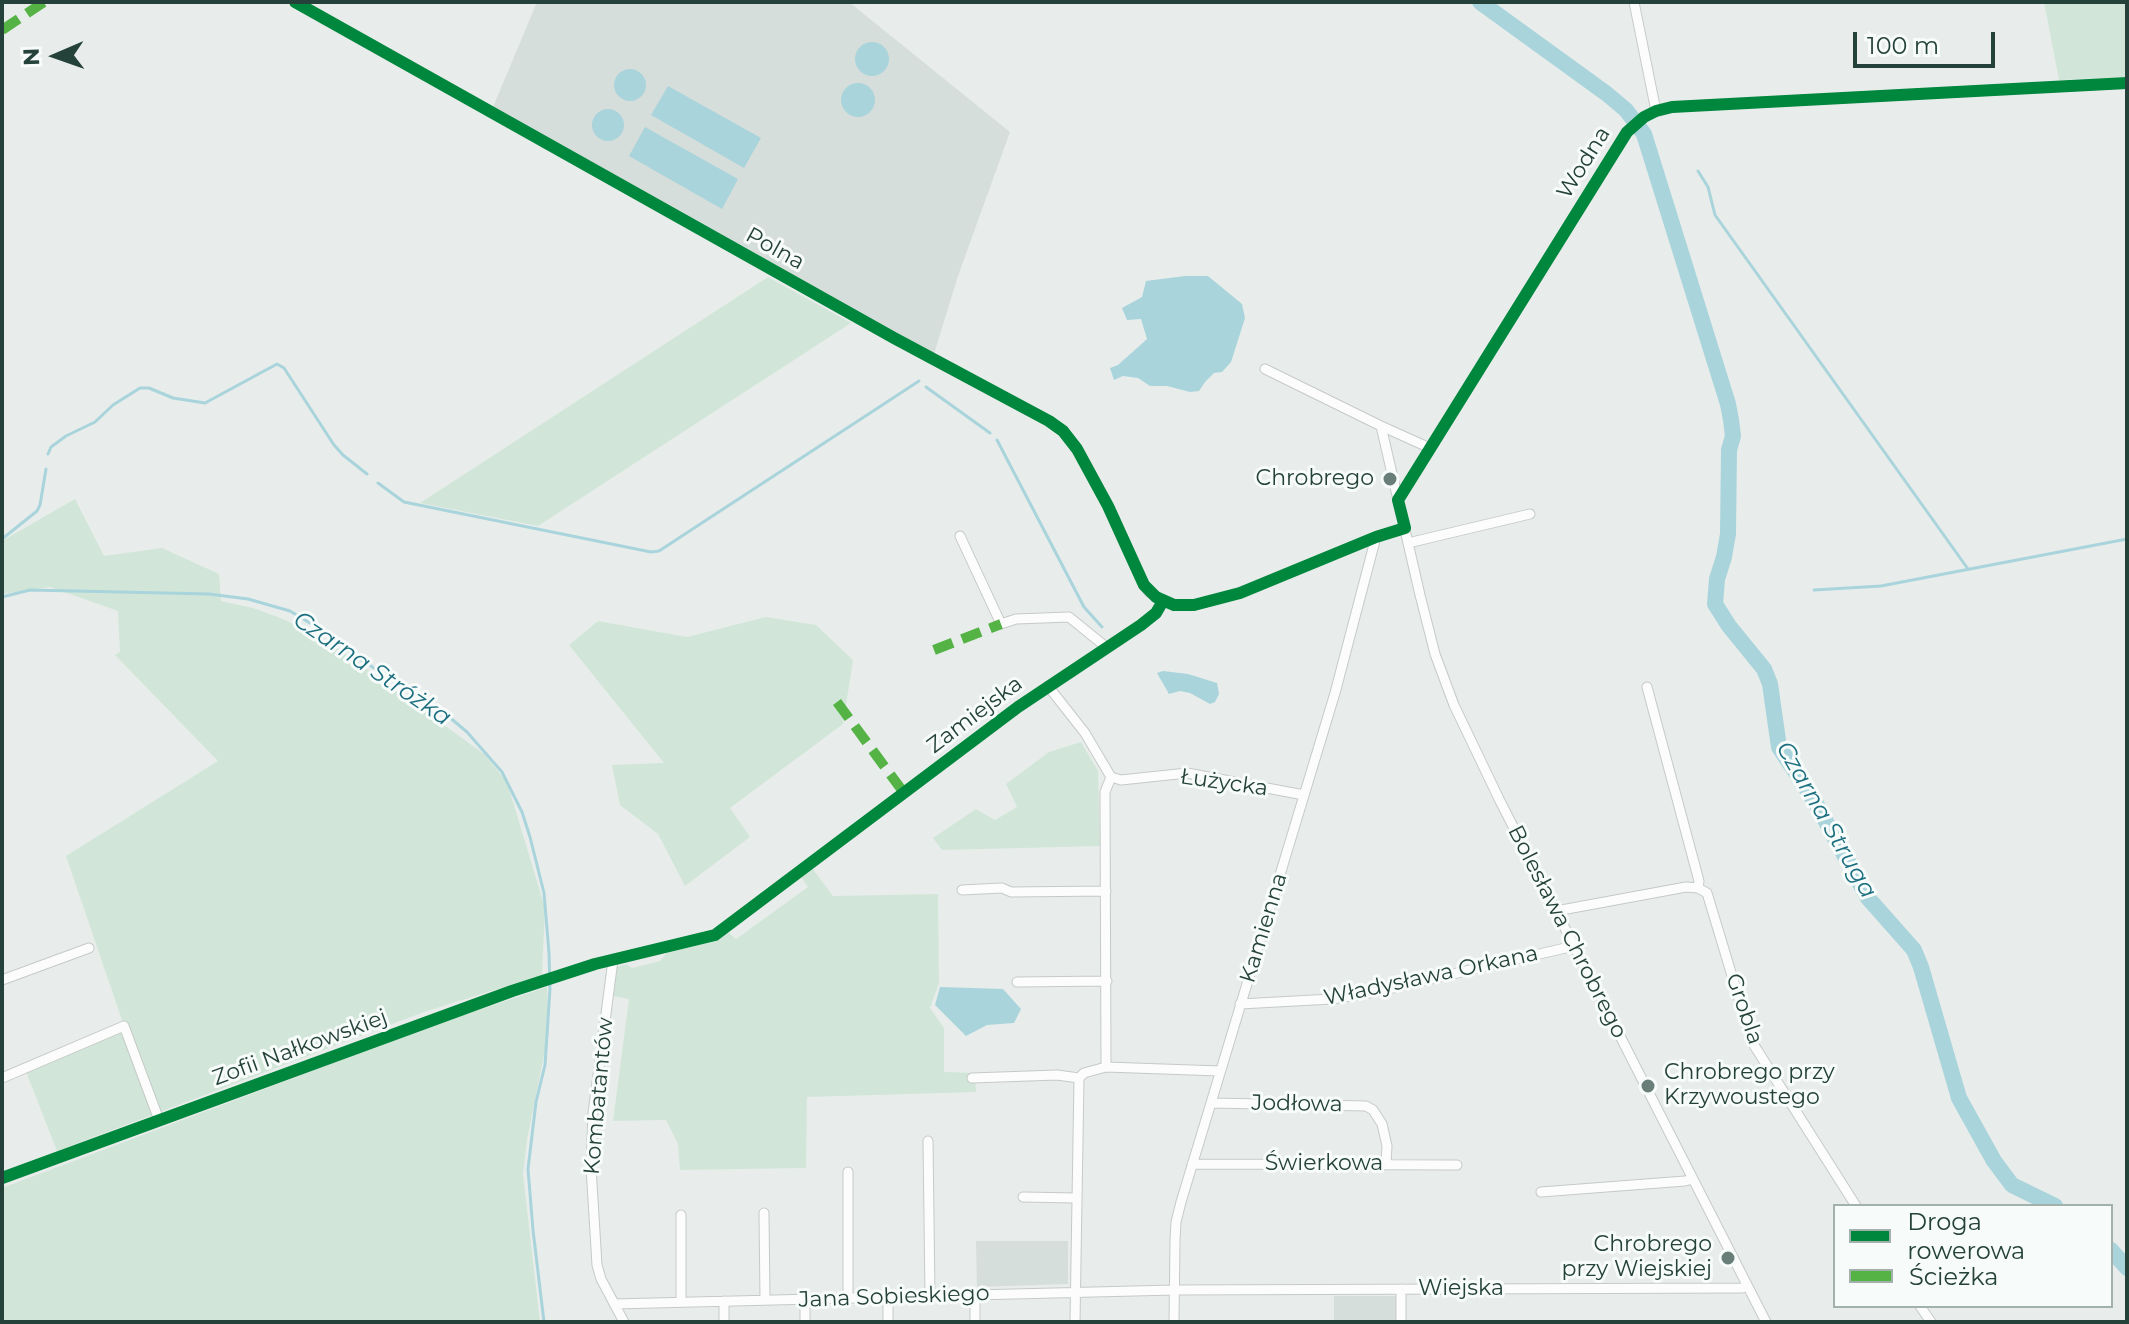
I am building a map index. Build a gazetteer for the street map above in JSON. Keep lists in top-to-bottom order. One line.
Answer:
{"streets":{"street":["Wodna","Polna","Zamiejska","Łużycka","Kamienna","Bolesława Chrobrego","Władysława Orkana","Grobla","Zofii Nałkowskiej","Kombatantów","Jodłowa","Świerkowa","Wiejska","Jana Sobieskiego"]},"crossings":[["Polna","Zamiejska"],["Zamiejska","Zofii Nałkowskiej"],["Zamiejska","Kombatantów"],["Łużycka","Kamienna"],["Kamienna","Władysława Orkana"],["Kamienna","Jodłowa"],["Kamienna","Świerkowa"],["Kamienna","Wiejska"],["Kamienna","Jana Sobieskiego"],["Bolesława Chrobrego","Władysława Orkana"],["Bolesława Chrobrego","Wiejska"],["Zofii Nałkowskiej","Kombatantów"],["Kombatantów","Jana Sobieskiego"],["Jodłowa","Świerkowa"],["Wiejska","Jana Sobieskiego"]],"water":["Czarna Stróżka","Czarna Struga"],"places":["Chrobrego","Chrobrego przy Krzywoustego","Chrobrego przy Wiejskiej"],"legend":["Droga rowerowa","Ścieżka"],"scale_bar":"100 m","north":"left"}
